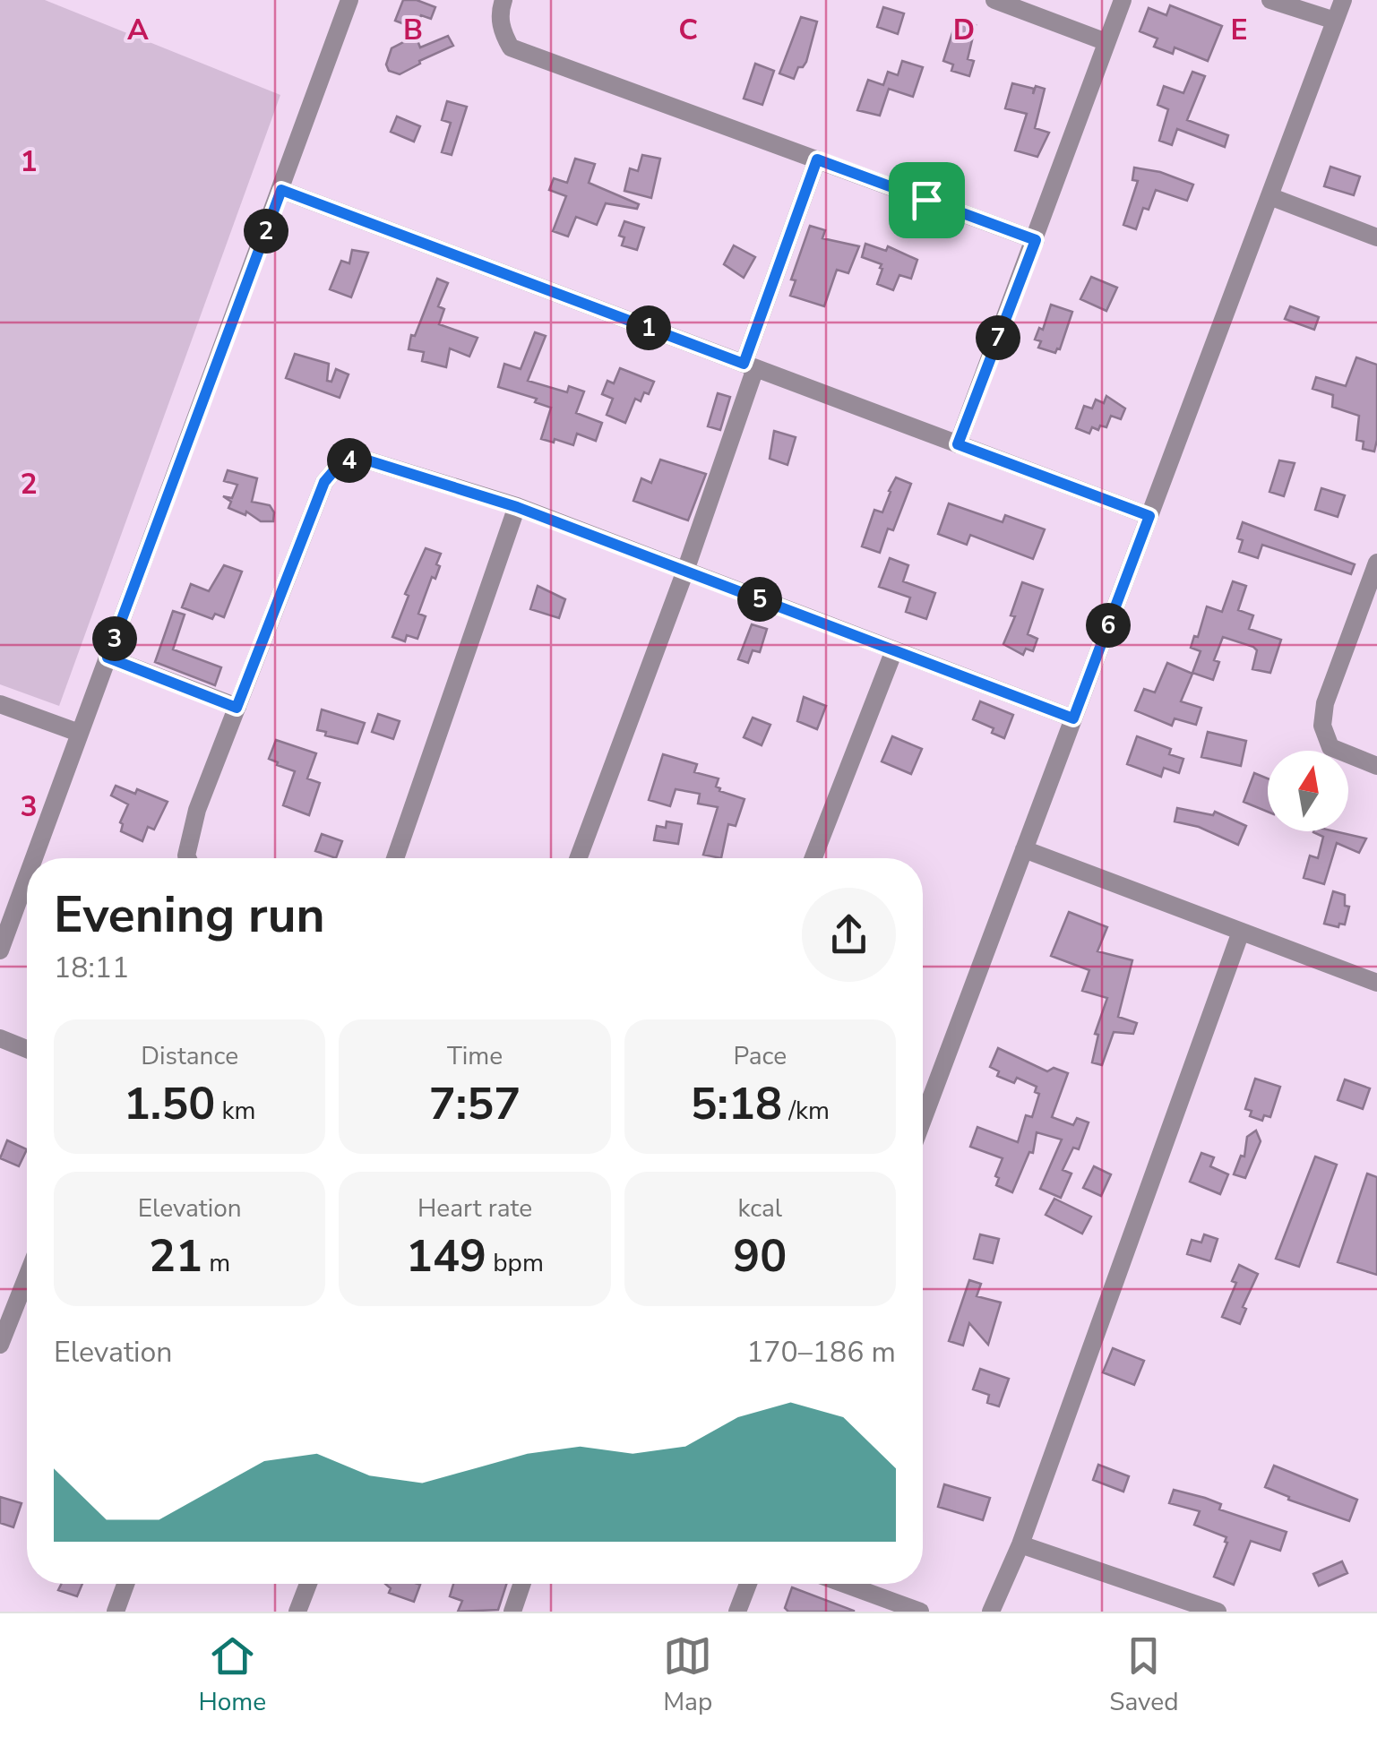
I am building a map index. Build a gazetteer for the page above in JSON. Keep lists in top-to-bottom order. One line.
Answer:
{"north":"top","page":{"pins":["2","1","7","4","5","6","3"],"heading":["Evening run","18:11"],"stats":[["Distance","1.50 km"],["Time","7:57"],["Pace","5:18 /km"],["Elevation","21 m"],["Heart rate","149 bpm"],["kcal","90"]],"chart":["Elevation","170–186 m"],"tabs":["Home","Map","Saved"]},"grid":{"columns":["A","B","C","D","E"],"rows":["1","2","3"]}}
